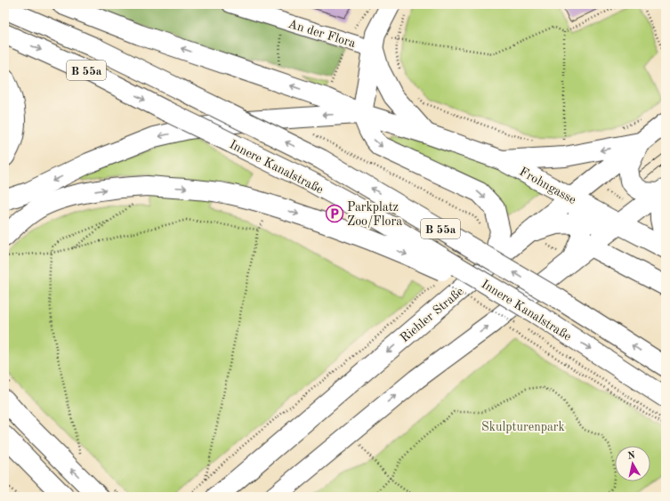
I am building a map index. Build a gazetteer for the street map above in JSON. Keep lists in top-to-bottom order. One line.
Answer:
{"streets":{"main road":["B 55a","Innere Kanalstraße","Frohngasse","Riehler Straße"],"street":["An der Flora"]},"crossings":[["B 55a","Innere Kanalstraße"],["Frohngasse","Riehler Straße"]],"one_way":["Frohngasse"],"parks":["Skulpturenpark"],"places":{"parking":["Parkplatz Zoo/Flora"]},"north":"top"}
